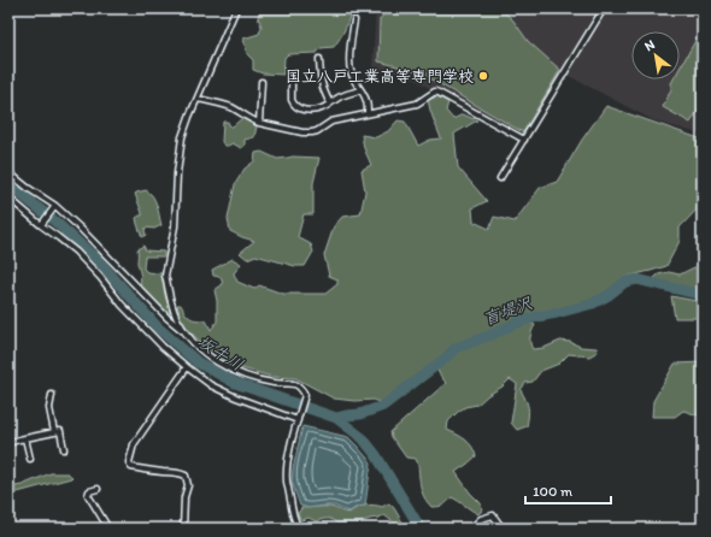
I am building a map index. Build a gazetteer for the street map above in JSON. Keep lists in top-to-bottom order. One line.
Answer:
{"water":["盲堤沢","坂牛川"],"places":["国立八戸工業高等専門学校"],"scale_bar":"100 m","north":"top left"}
